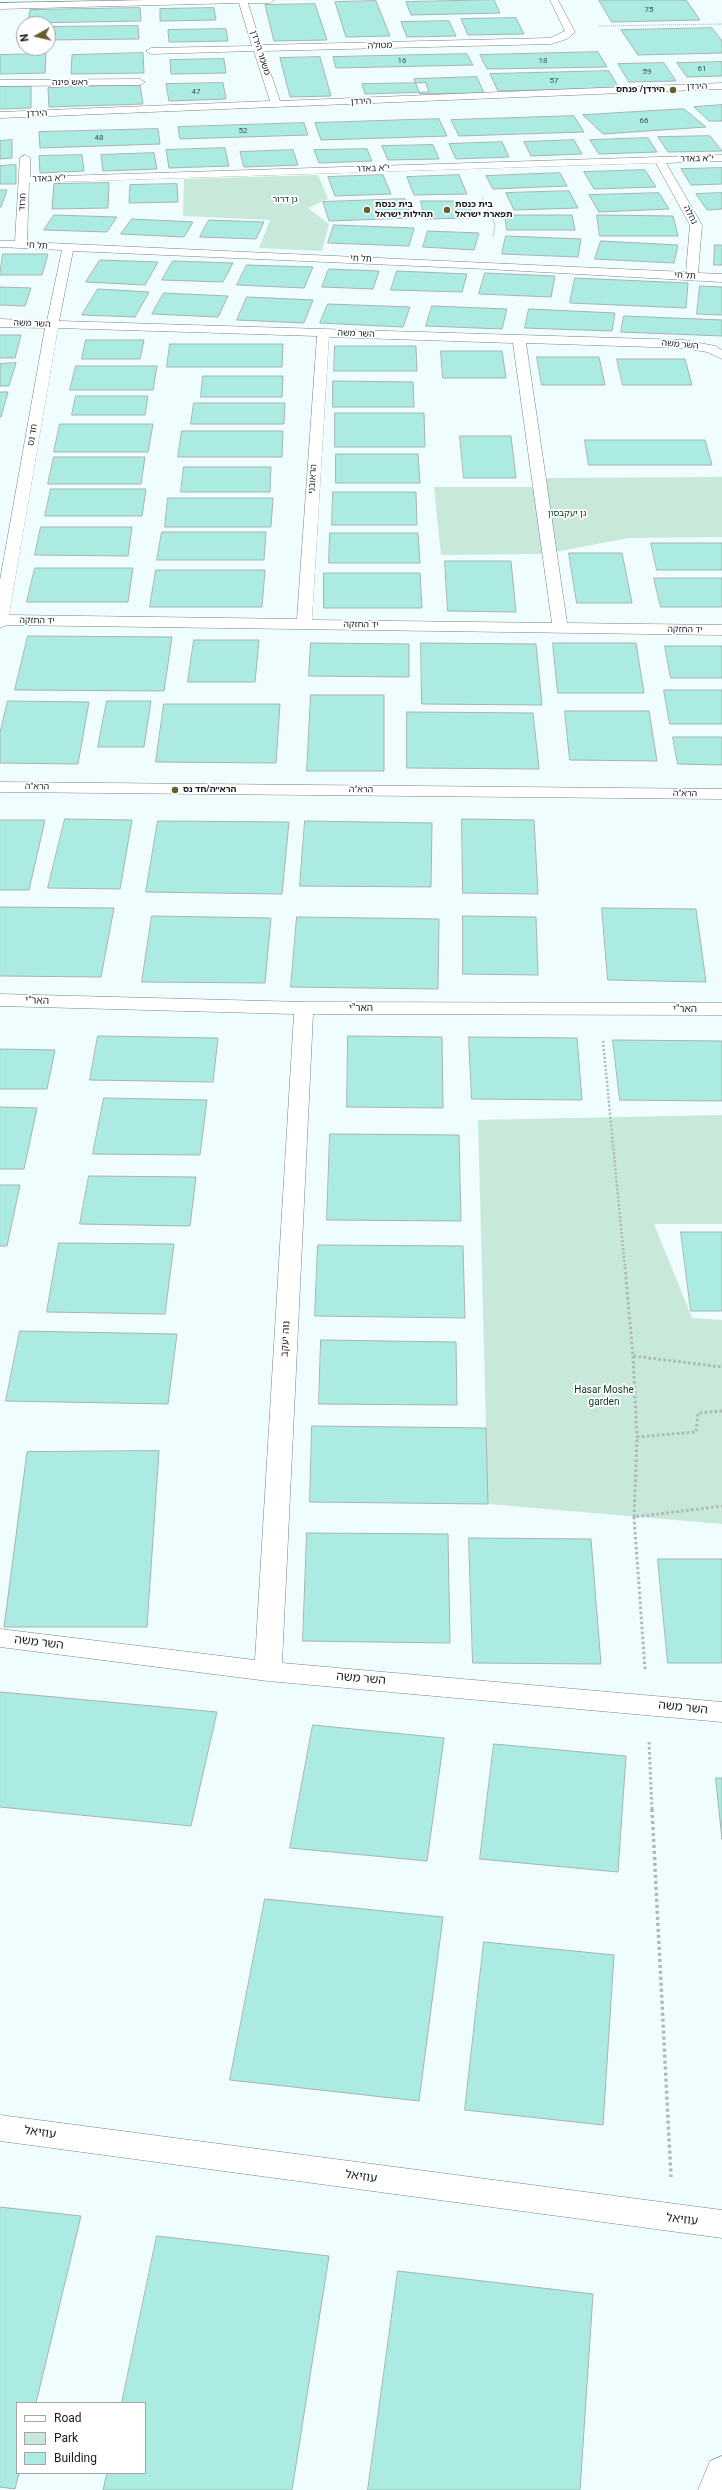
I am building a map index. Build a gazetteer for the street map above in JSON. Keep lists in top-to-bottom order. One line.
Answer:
{"streets":{"street":["מטולה","משמר הירדן","ראש פינה","הירדן","י\"א באדר","חרוד","נחלה","תל חי","השר משה","חד נס","הראובני","יד החזקה","הרא\"ה","האר\"י","נוה יעקב","עוזיאל"]},"crossings":[["מטולה","משמר הירדן"],["משמר הירדן","הירדן"],["י\"א באדר","חרוד"],["י\"א באדר","נחלה"],["חרוד","תל חי"],["נחלה","תל חי"],["תל חי","חד נס"],["השר משה","חד נס"],["השר משה","הראובני"],["השר משה","נוה יעקב"],["חד נס","יד החזקה"],["הראובני","יד החזקה"],["האר\"י","נוה יעקב"]],"parks":["גן דרור","גן יעקבסון","Hasar Moshe garden"],"places":["הירדן/ פנחס","בית כנסת תהילות ישראל","בית כנסת תפארת ישראל","הרא״ה/חד נס"],"house_numbers":["75","16","18","61","59","57","47","66","52","48"],"legend":["Road","Park","Building"],"north":"left"}
